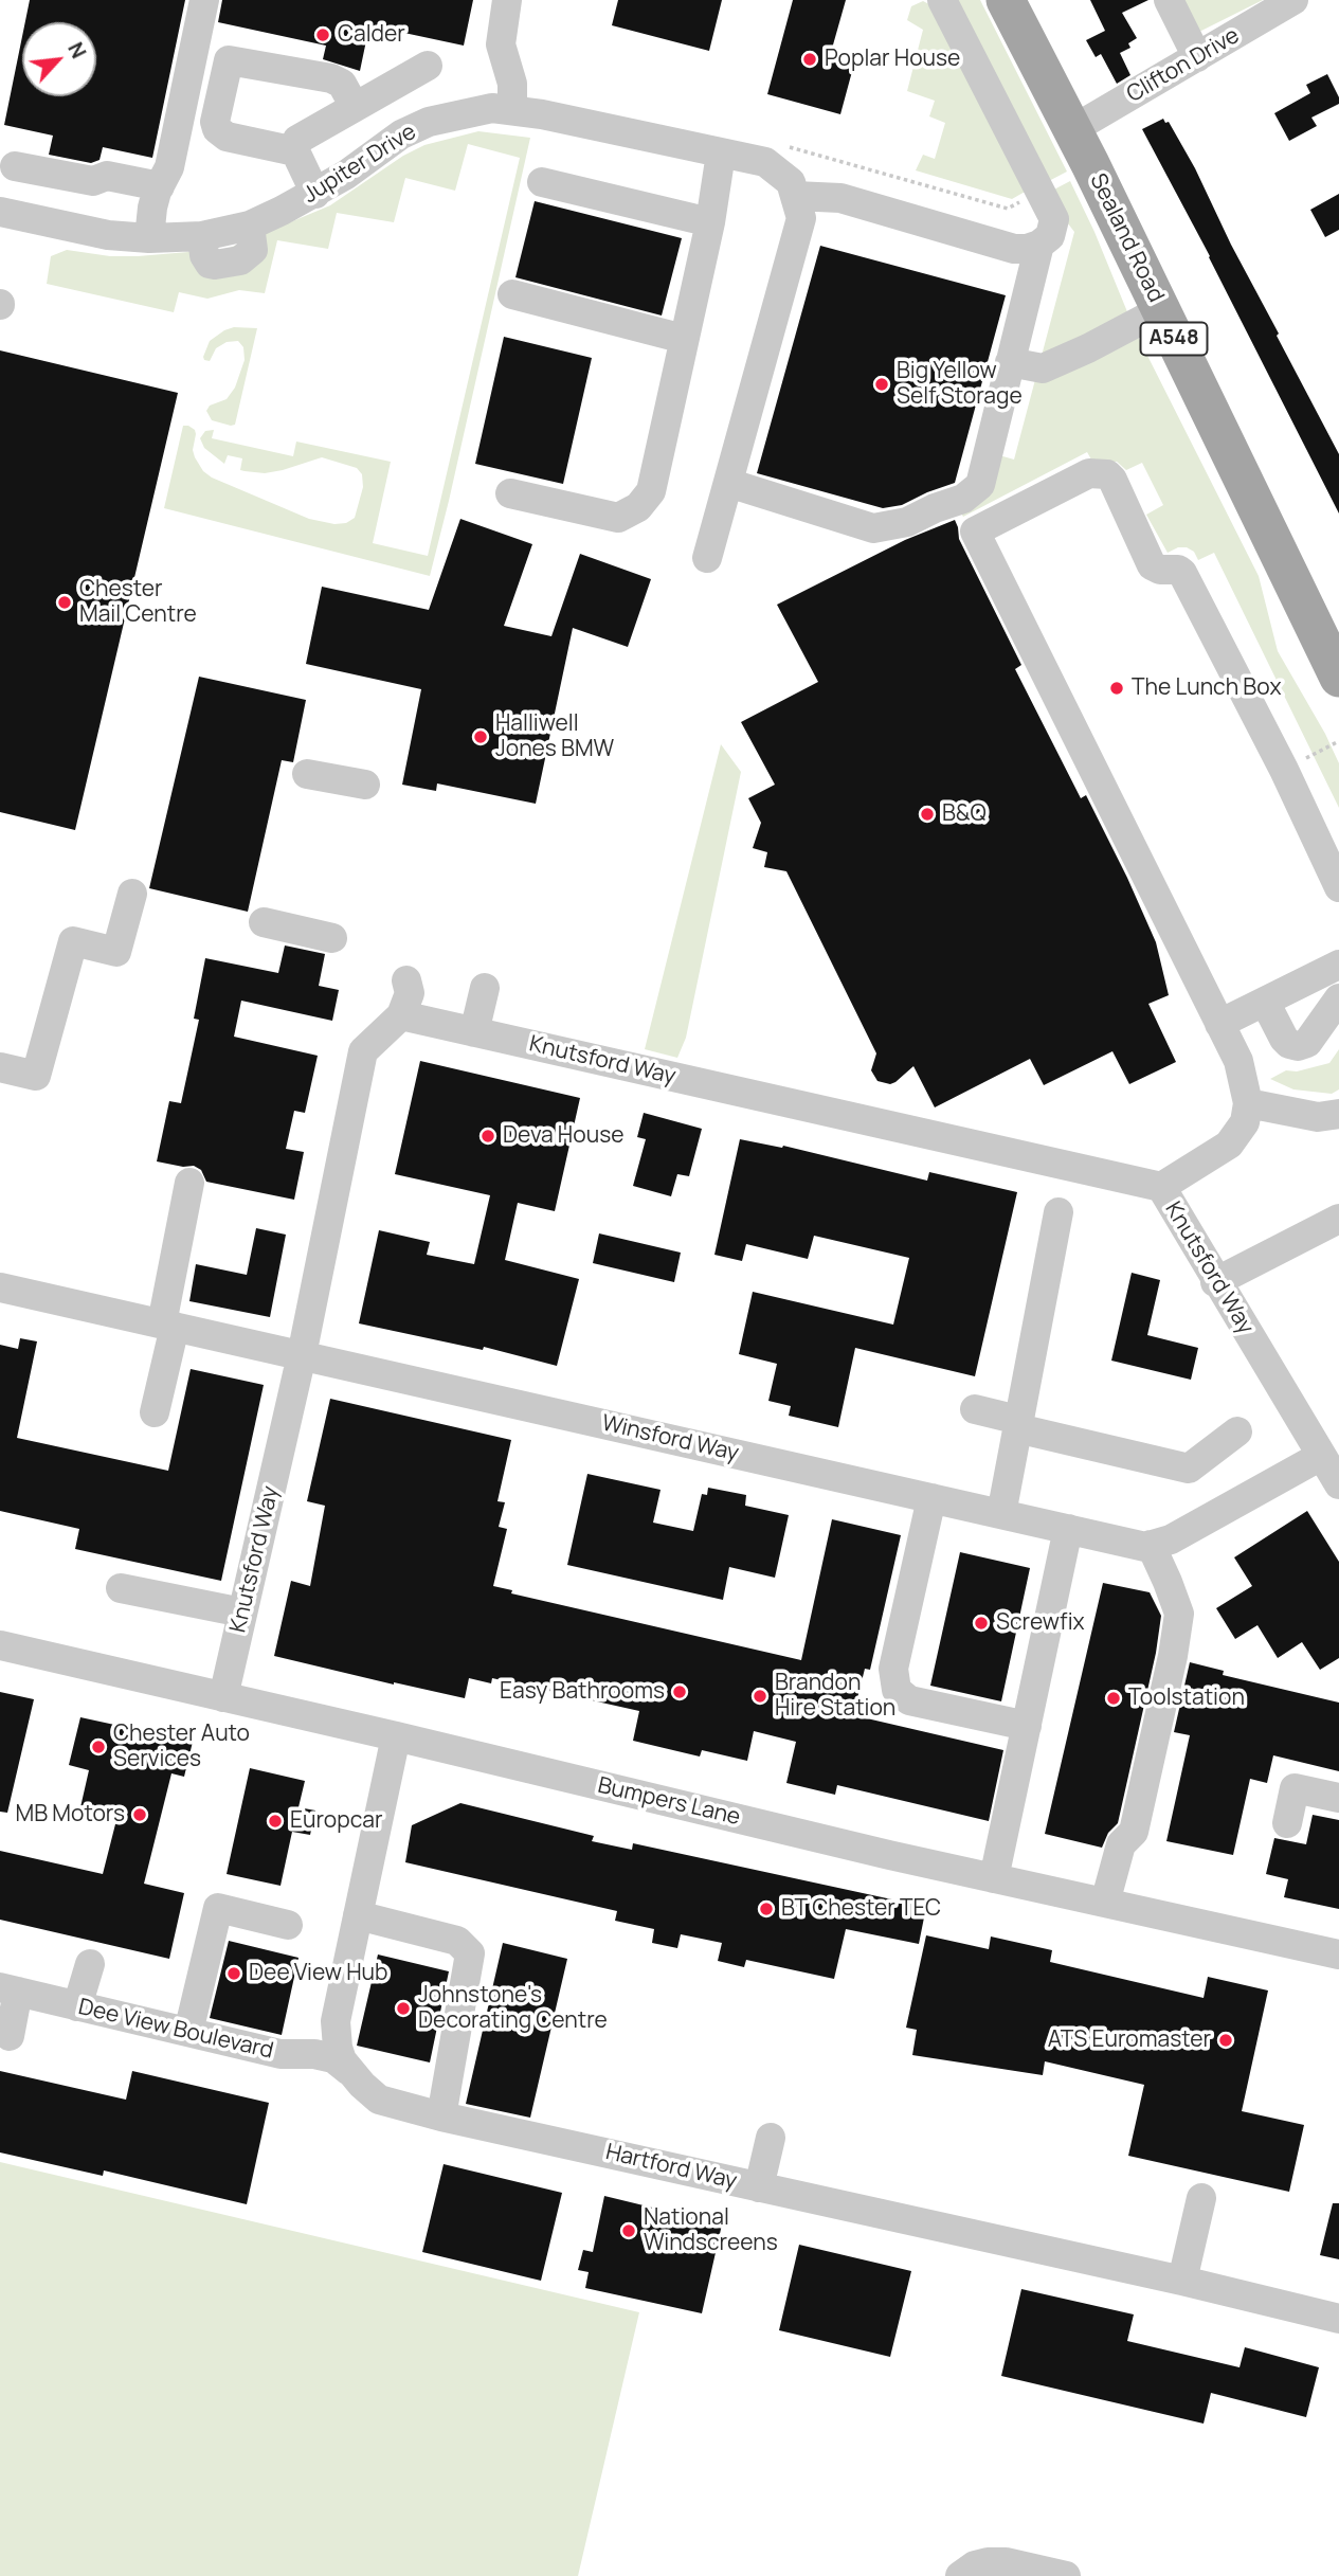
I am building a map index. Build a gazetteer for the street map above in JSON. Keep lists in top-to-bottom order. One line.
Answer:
{"streets":{"main road":["Sealand Road","A548"],"street":["Clifton Drive","Jupiter Drive","Knutsford Way","Winsford Way","Bumpers Lane","Dee View Boulevard","Hartford Way"]},"crossings":[["Clifton Drive","Sealand Road"],["Knutsford Way","Winsford Way"],["Knutsford Way","Bumpers Lane"],["Bumpers Lane","Hartford Way"],["Dee View Boulevard","Hartford Way"]],"places":["Calder","Poplar House","Big Yellow Self Storage","Chester Mail Centre","The Lunch Box","Halliwell Jones BMW","B&Q","Deva House","Screwfix","Easy Bathrooms","Brandon Hire Station","Toolstation","Chester Auto Services","MB Motors","Europcar","BT Chester TEC","Dee View Hub","Johnstone's Decorating Centre","ATS Euromaster","National Windscreens"],"north":"top right"}
